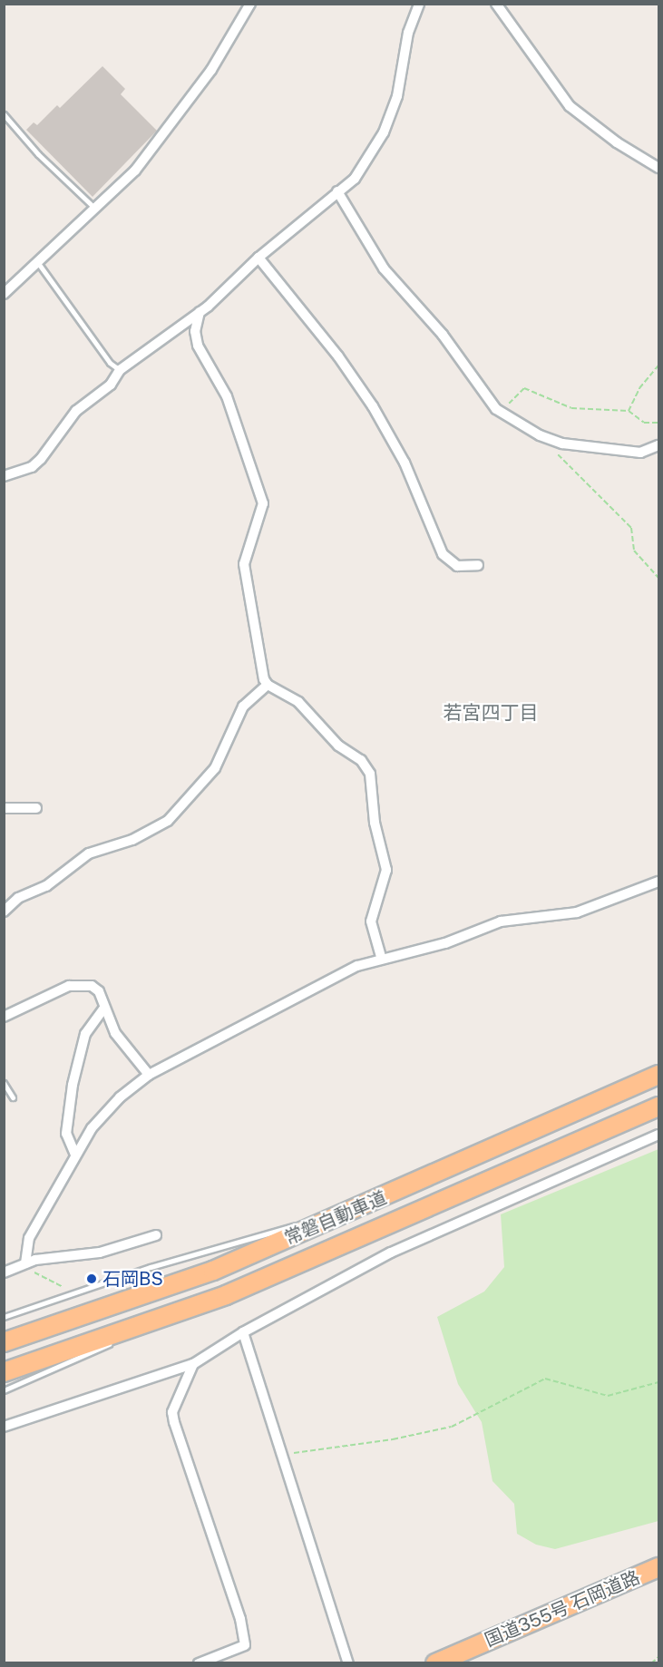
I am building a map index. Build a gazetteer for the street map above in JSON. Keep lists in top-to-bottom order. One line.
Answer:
{"streets":{"highway":["常磐自動車道","国道355号 石岡道路"]},"districts":["若宮四丁目"],"places":["石岡BS"]}
